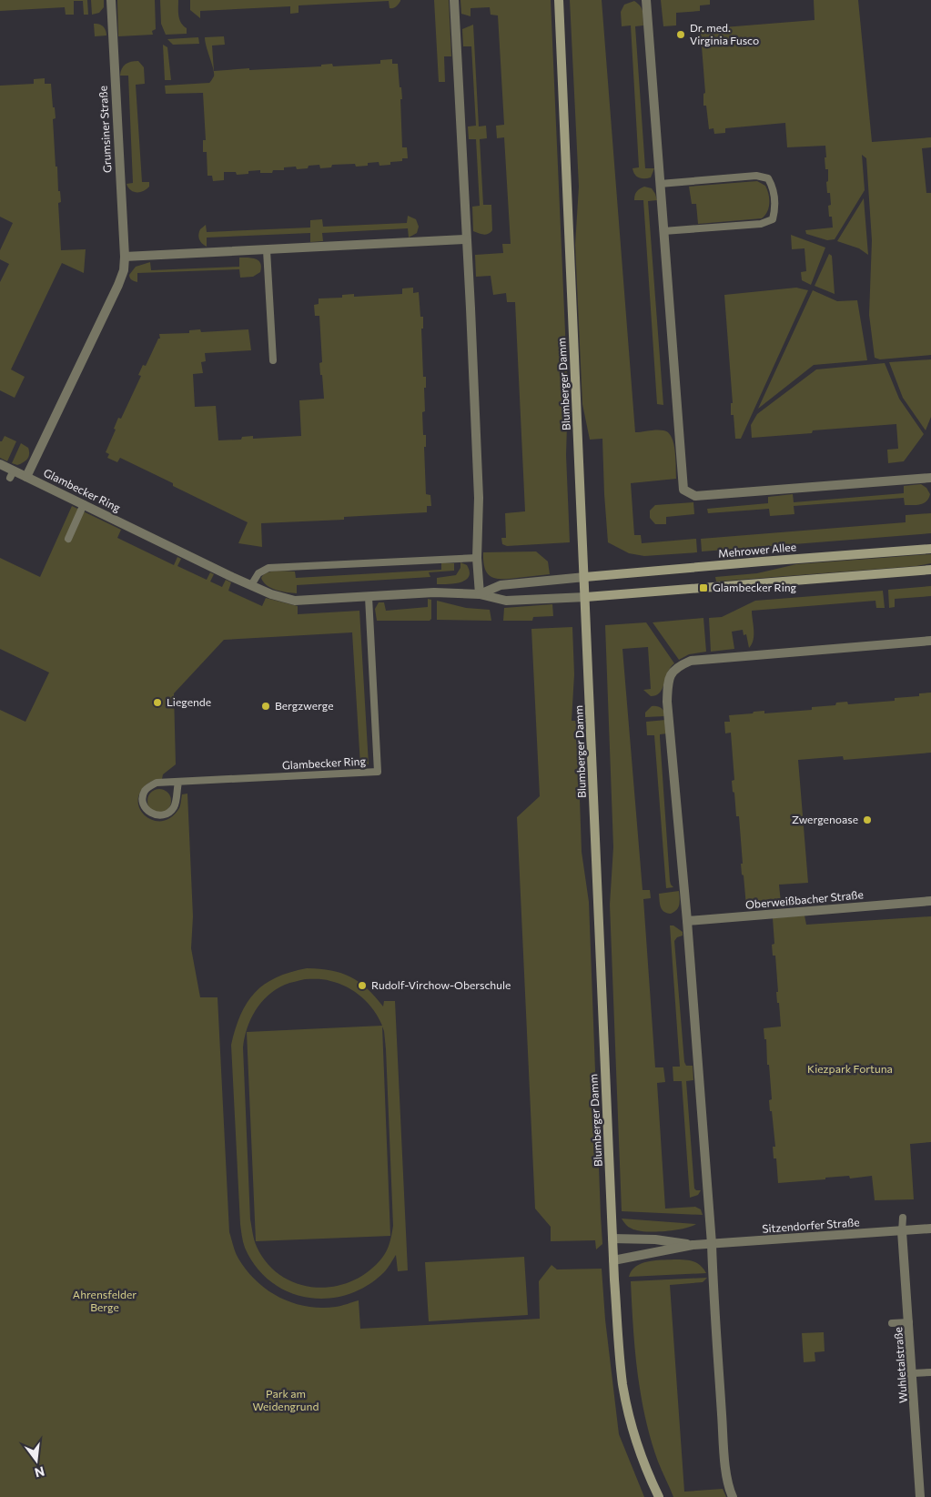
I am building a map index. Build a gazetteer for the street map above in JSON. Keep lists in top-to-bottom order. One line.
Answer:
{"streets":{"main road":["Blumberger Damm","Mehrower Allee"],"street":["Grumsiner Straße","Glambecker Ring","Oberweißbacher Straße","Sitzendorfer Straße","Wuhletalstraße"]},"crossings":[["Grumsiner Straße","Glambecker Ring"],["Blumberger Damm","Glambecker Ring"],["Blumberger Damm","Mehrower Allee"],["Blumberger Damm","Sitzendorfer Straße"],["Glambecker Ring","Mehrower Allee"],["Sitzendorfer Straße","Wuhletalstraße"]],"parks":["Kiezpark Fortuna","Ahrensfelder Berge","Park am Weidengrund"],"places":{"other":["Dr. med. Virginia Fusco","Liegende","Bergzwerge","Zwergenoase","Rudolf-Virchow-Oberschule"],"transit":["Glambecker Ring"]},"north":"bottom"}
